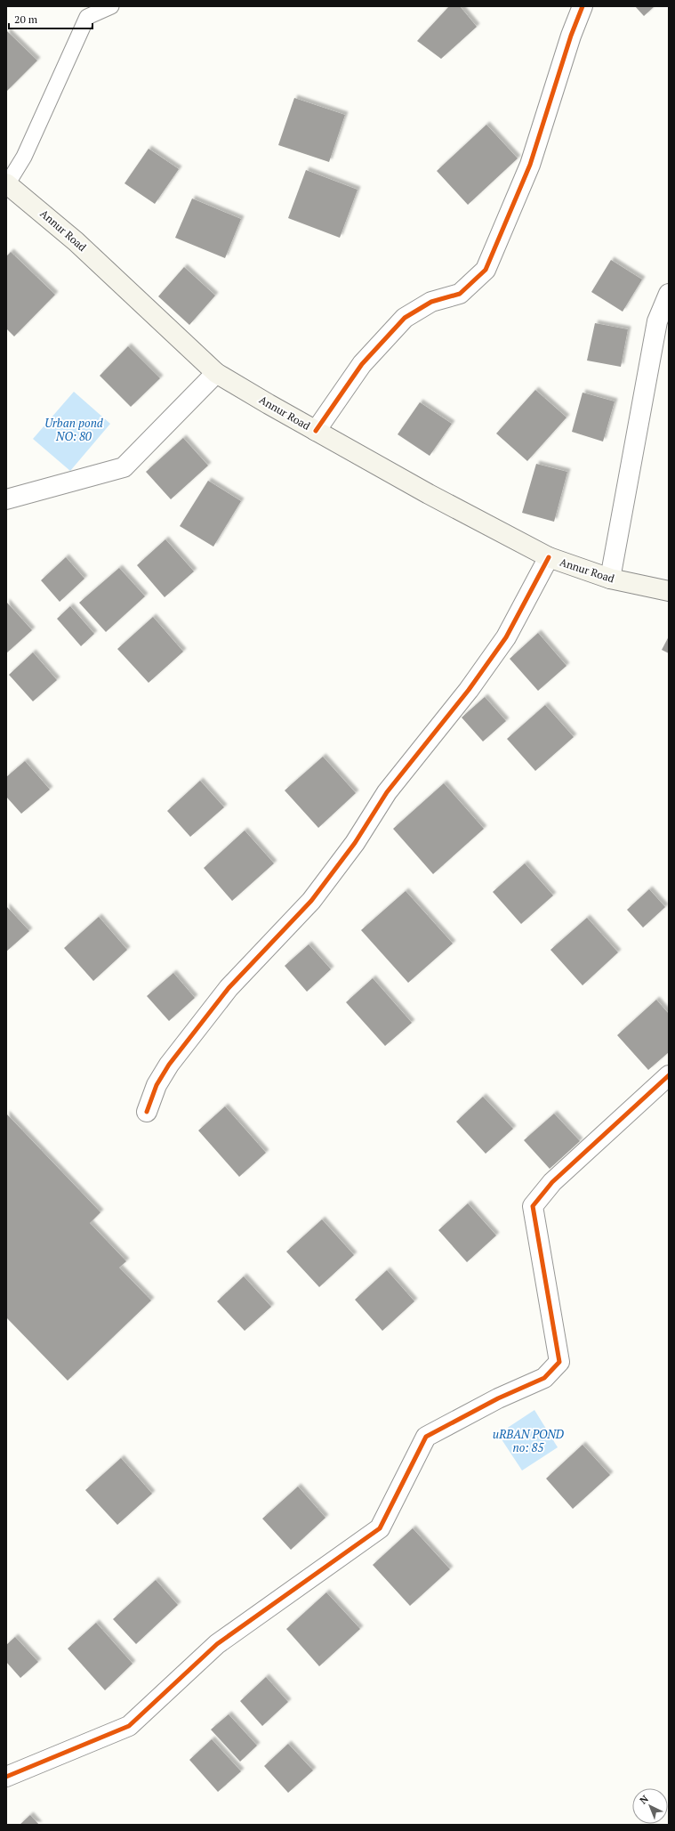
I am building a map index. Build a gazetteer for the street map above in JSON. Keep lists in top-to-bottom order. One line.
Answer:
{"streets":{"main road":["Annur Road"]},"water":["Urban pond NO: 80","uRBAN POND no: 85"],"scale_bar":"20 m","north":"top left"}
